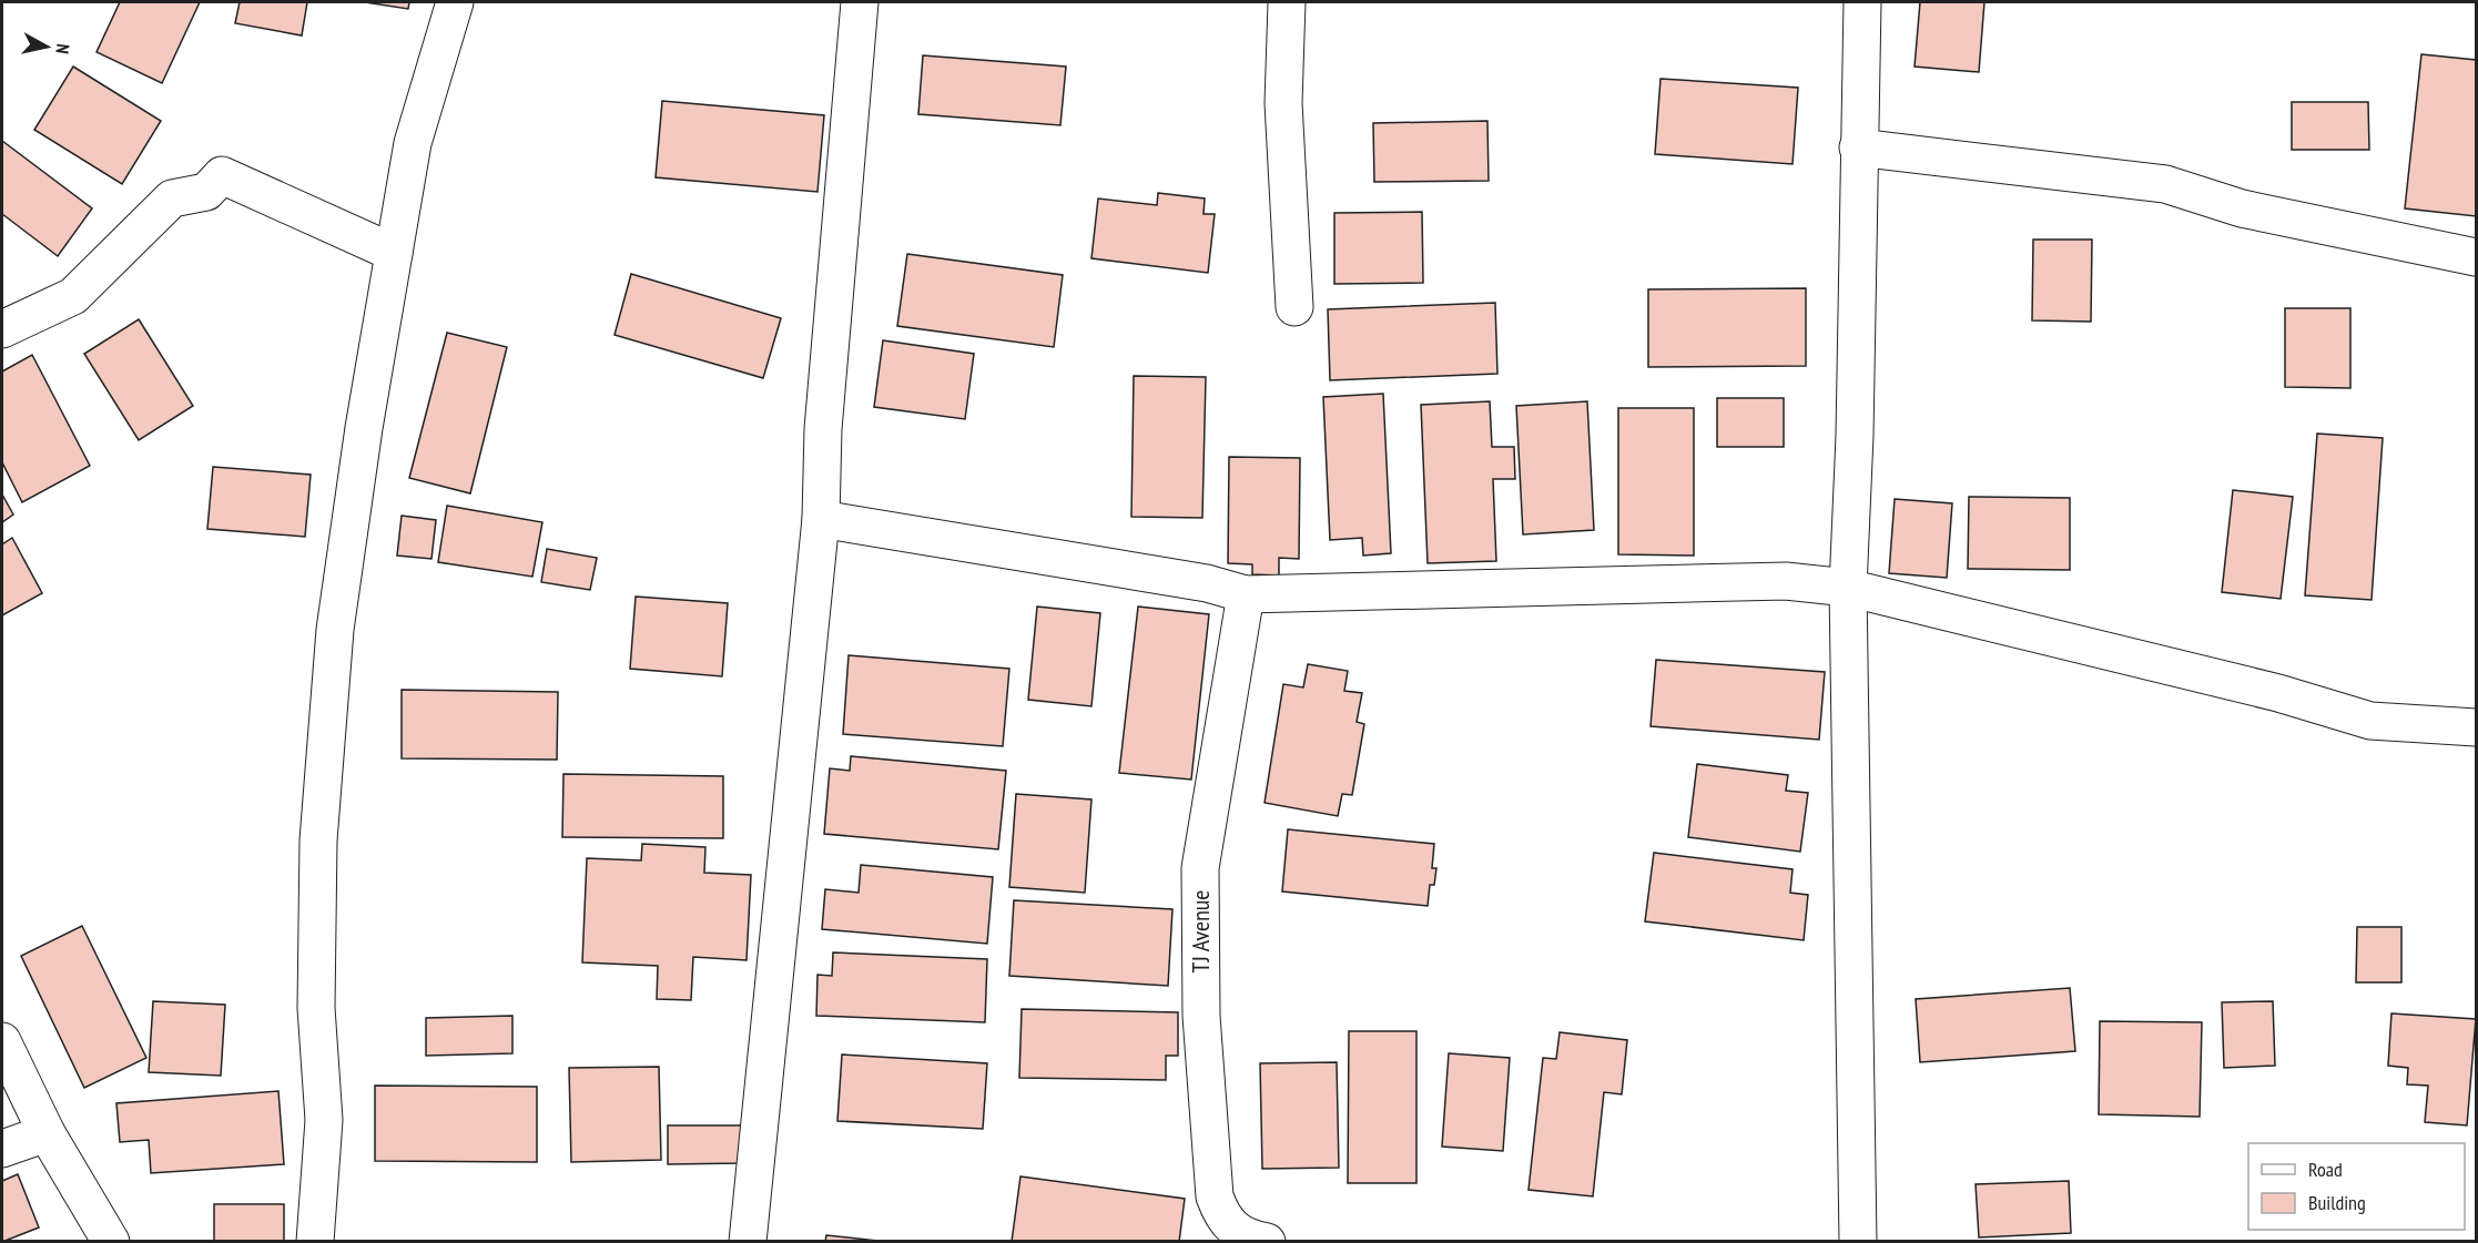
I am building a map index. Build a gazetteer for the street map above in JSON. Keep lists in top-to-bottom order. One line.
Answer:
{"streets":{"street":["TJ Avenue"]},"legend":["Road","Building"],"north":"right"}
